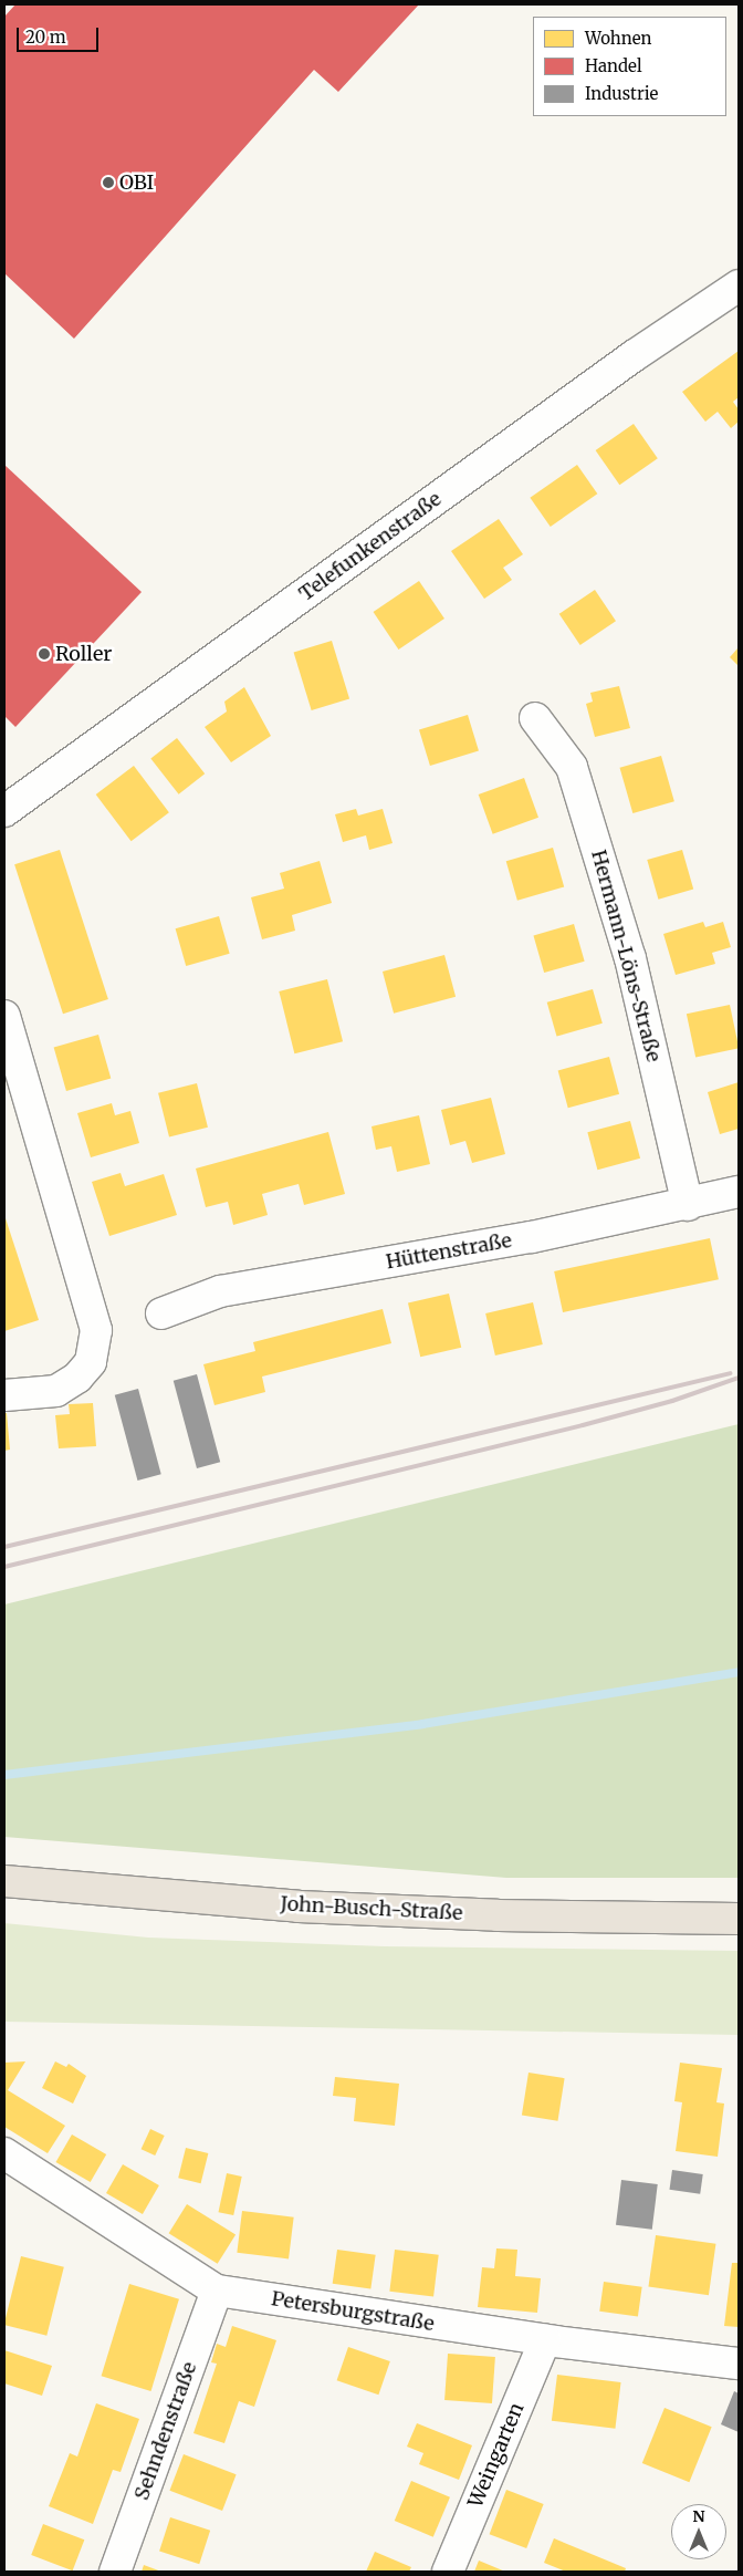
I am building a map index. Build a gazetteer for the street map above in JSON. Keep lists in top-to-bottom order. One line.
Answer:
{"streets":{"main road":["John-Busch-Straße"],"street":["Telefunkenstraße","Hermann-Löns-Straße","Hüttenstraße","Petersburgstraße","Sehndenstraße","Weingarten"]},"crossings":[["Hermann-Löns-Straße","Hüttenstraße"],["Petersburgstraße","Sehndenstraße"],["Petersburgstraße","Weingarten"]],"places":["OBI","Roller"],"legend":["Wohnen","Handel","Industrie"],"scale_bar":"20 m","north":"top"}
